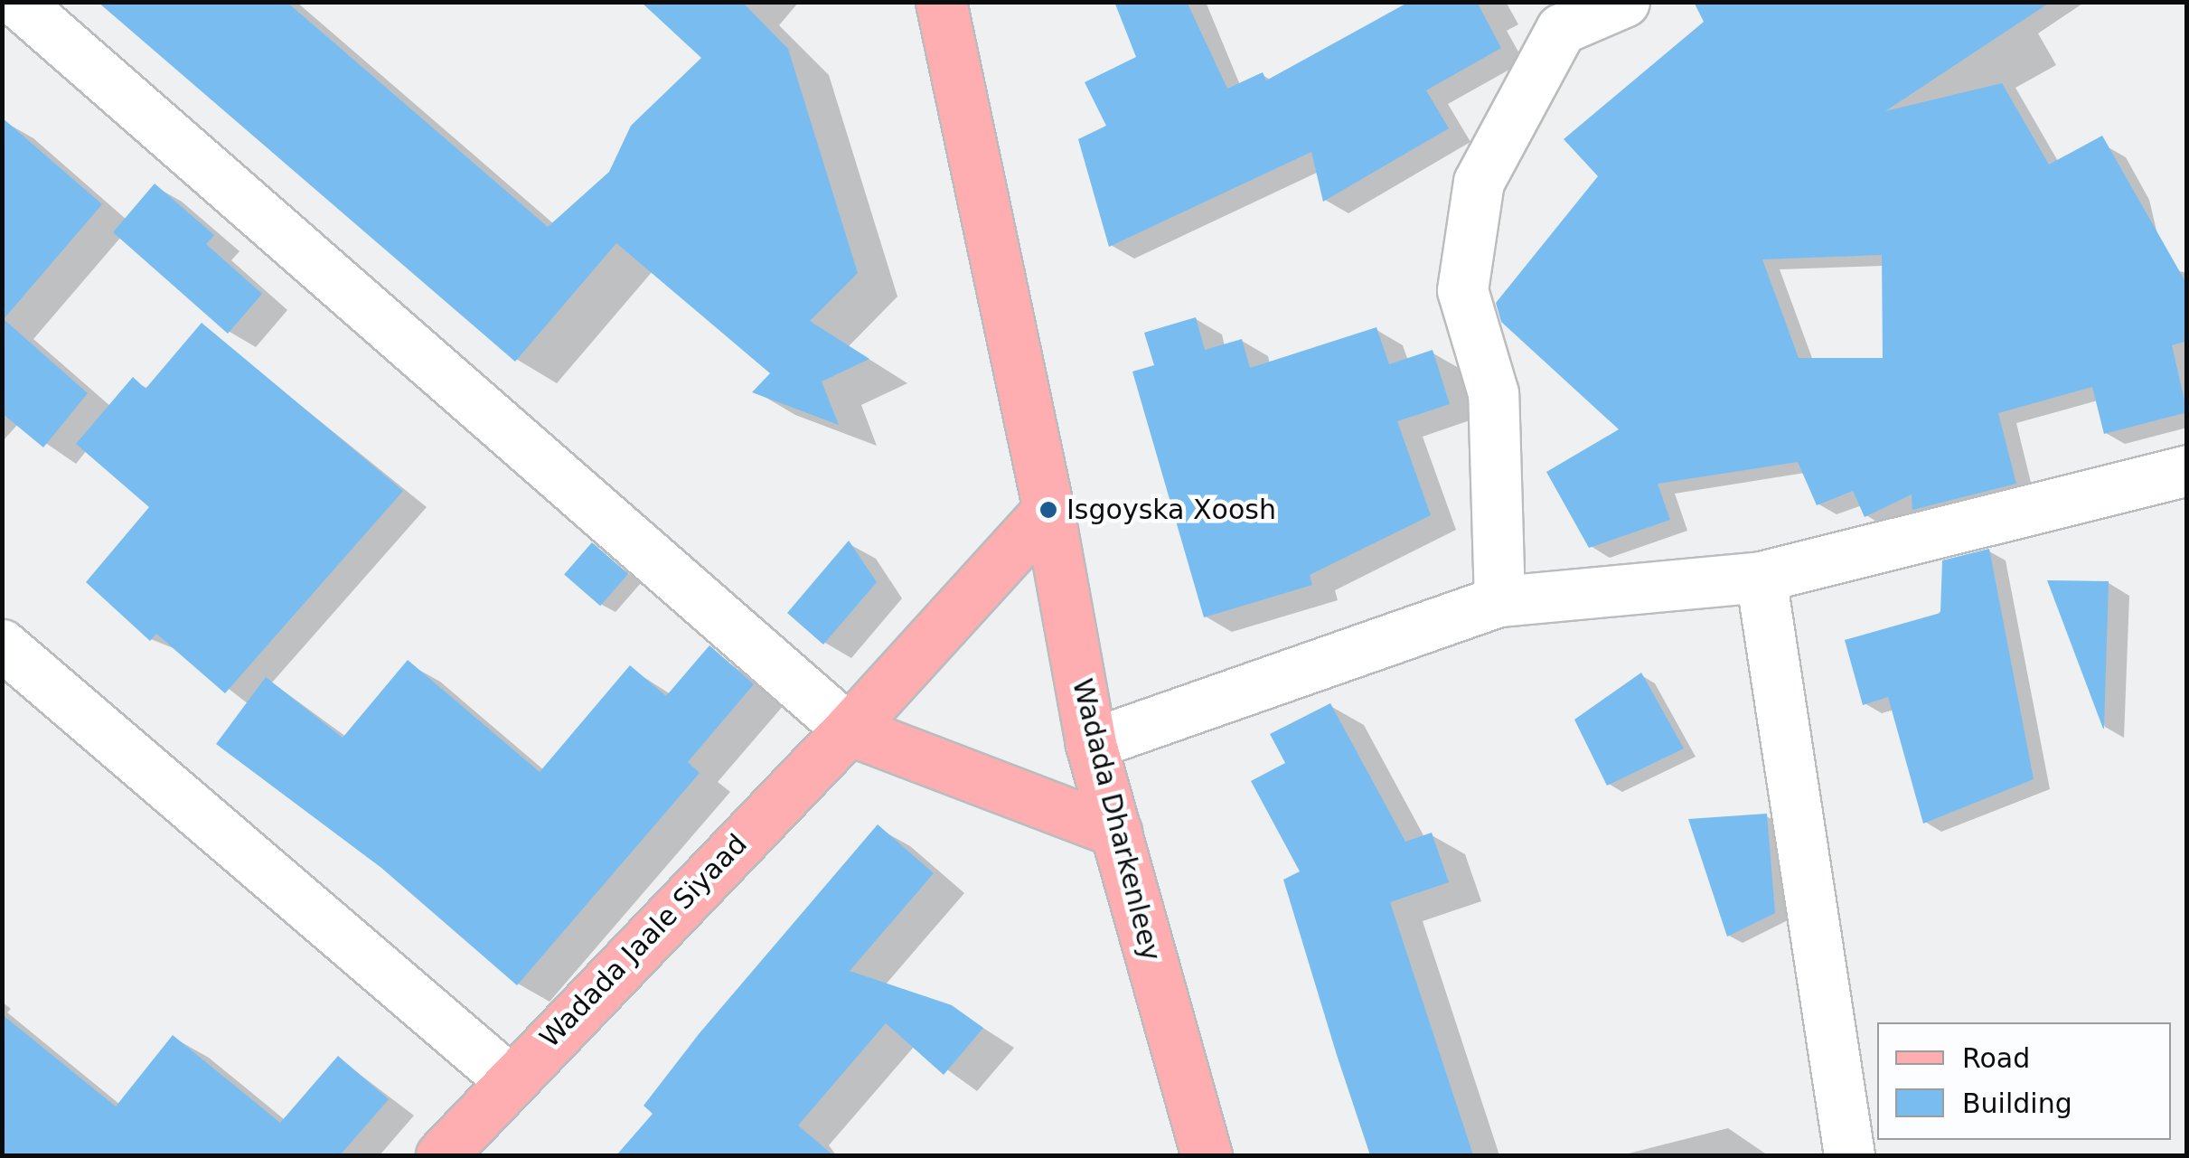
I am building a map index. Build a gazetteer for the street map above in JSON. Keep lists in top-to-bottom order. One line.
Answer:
{"streets":{"main road":["Wadada Dharkenleey","Wadada Jaale Siyaad"]},"crossings":[["Wadada Dharkenleey","Wadada Jaale Siyaad"]],"places":["Isgoyska Xoosh"],"legend":["Road","Building"]}
